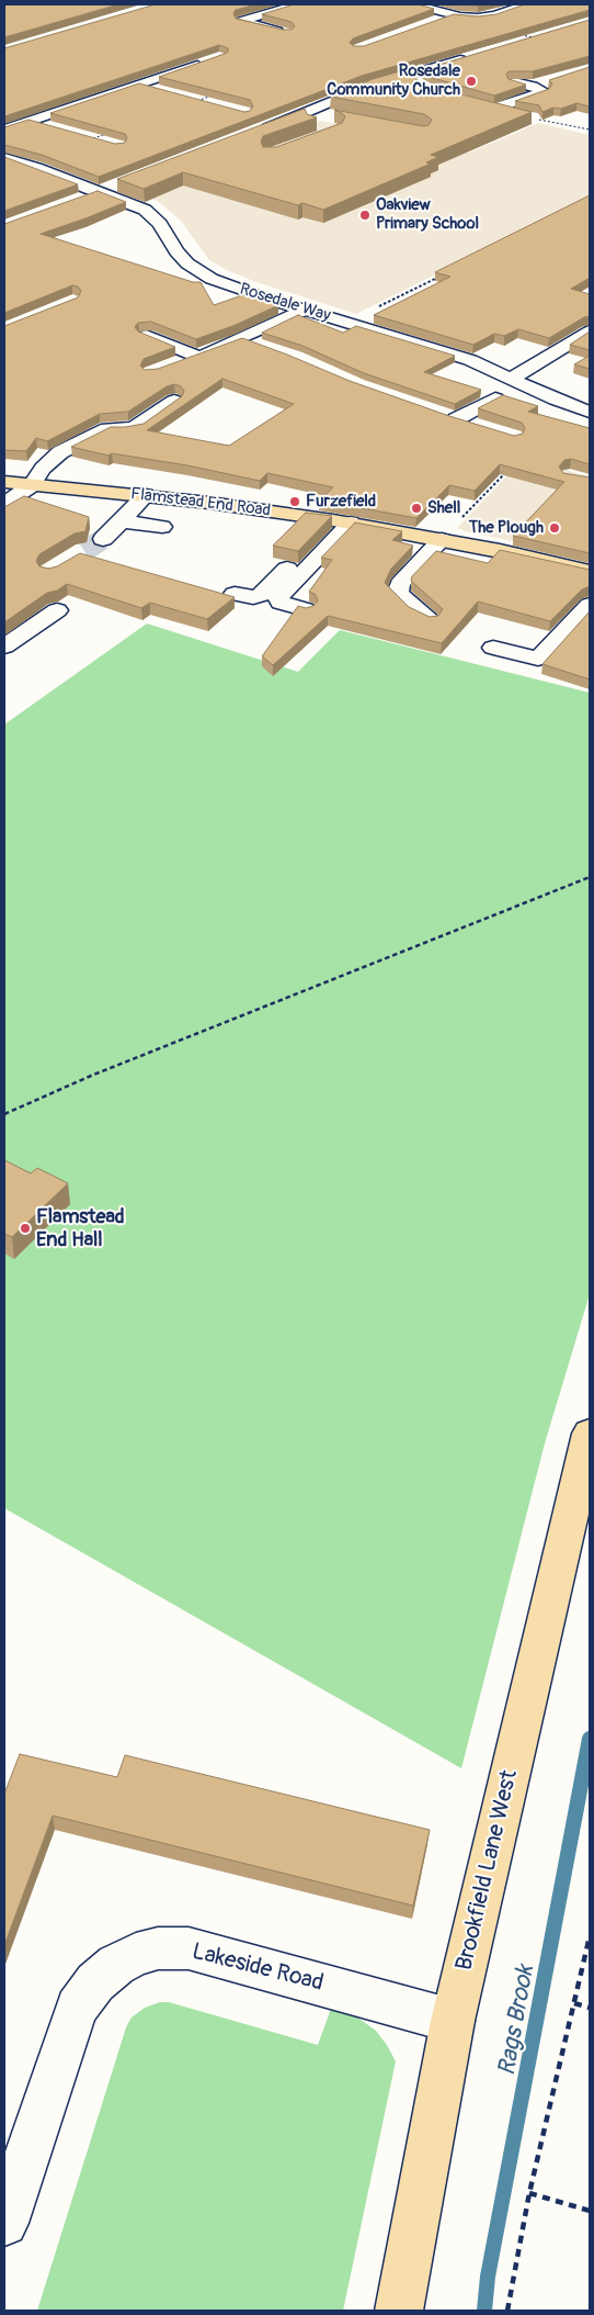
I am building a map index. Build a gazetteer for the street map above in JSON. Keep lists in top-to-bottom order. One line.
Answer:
{"streets":{"main road":["Flamstead End Road","Brookfield Lane West"],"street":["Rosedale Way","Lakeside Road"]},"crossings":[["Brookfield Lane West","Lakeside Road"]],"water":["Rags Brook"],"places":["Rosedale Community Church","Oakview Primary School","Furzefield","Shell","The Plough","Flamstead End Hall"]}
